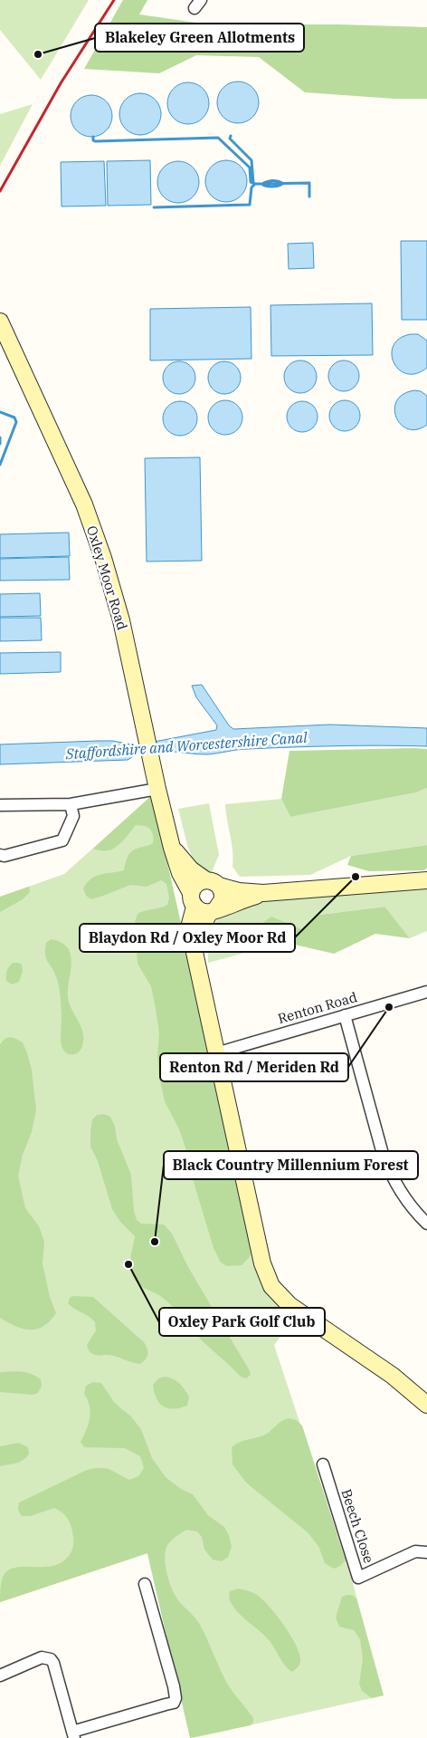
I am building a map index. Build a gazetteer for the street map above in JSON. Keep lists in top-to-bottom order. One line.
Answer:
{"streets":{"street":["Oxley Moor Road","Renton Road","Beech Close"]},"water":["Staffordshire and Worcestershire Canal"],"places":["Blakeley Green Allotments","Blaydon Rd / Oxley Moor Rd","Renton Rd / Meriden Rd","Black Country Millennium Forest","Oxley Park Golf Club"]}
